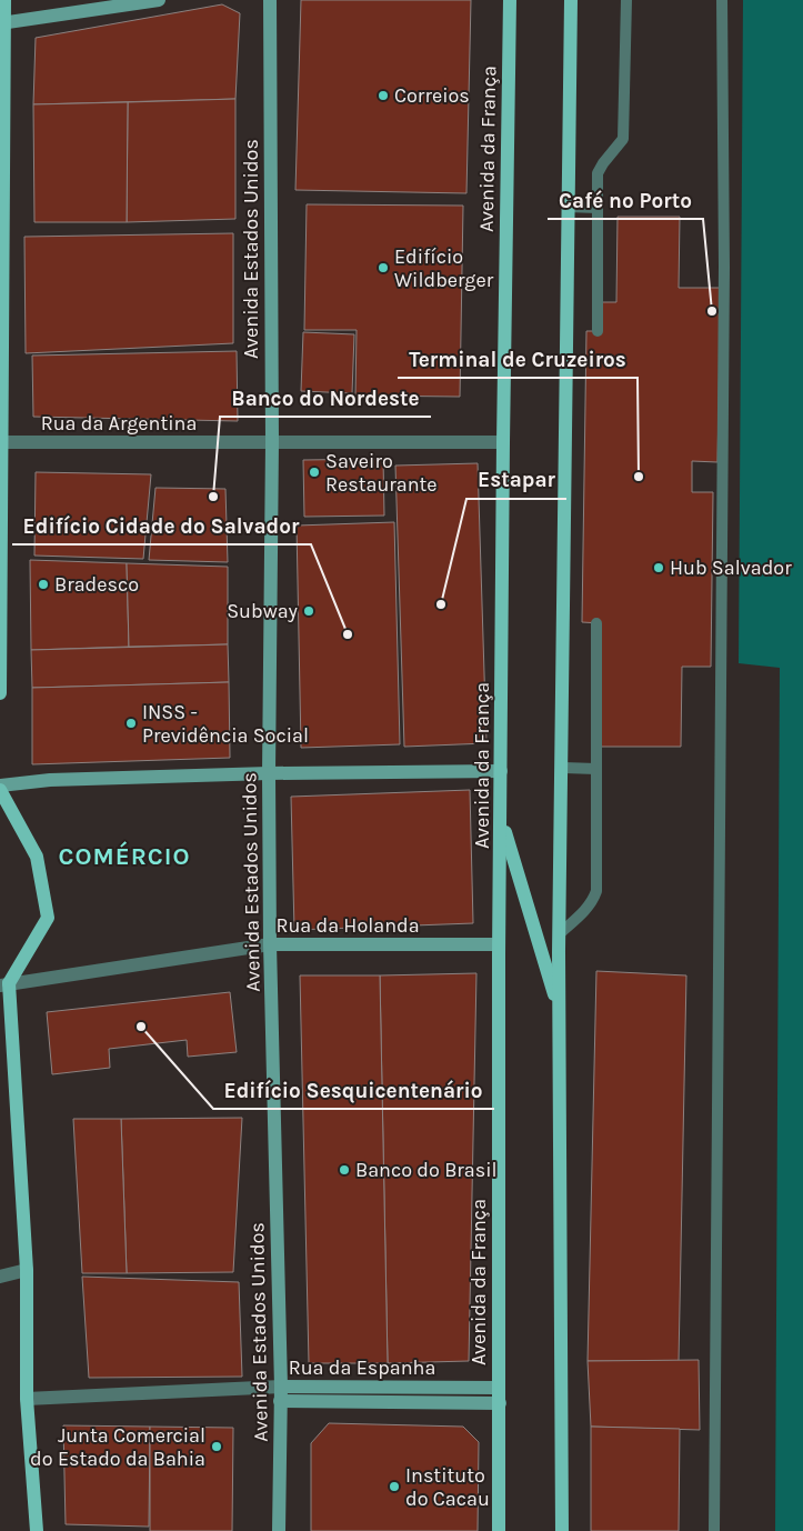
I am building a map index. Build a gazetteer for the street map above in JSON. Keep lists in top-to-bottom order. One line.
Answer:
{"streets":{"main road":["Avenida da França","Avenida Estados Unidos","Rua da Holanda","Rua da Espanha"],"street":["Rua da Argentina"]},"crossings":[["Avenida da França","Rua da Argentina"],["Avenida da França","Rua da Holanda"],["Avenida da França","Rua da Espanha"],["Avenida Estados Unidos","Rua da Argentina"],["Avenida Estados Unidos","Rua da Holanda"],["Avenida Estados Unidos","Rua da Espanha"]],"districts":["COMÉRCIO"],"places":["Correios","Edifício Wildberger","Café no Porto","Saveiro Restaurante","Terminal de Cruzeiros","Banco do Nordeste","Hub Salvador","Bradesco","Estapar","Subway","Edifício Cidade do Salvador","INSS - Previdência Social","Edifício Sesquicentenário","Banco do Brasil","Junta Comercial do Estado da Bahia","Instituto do Cacau"]}
